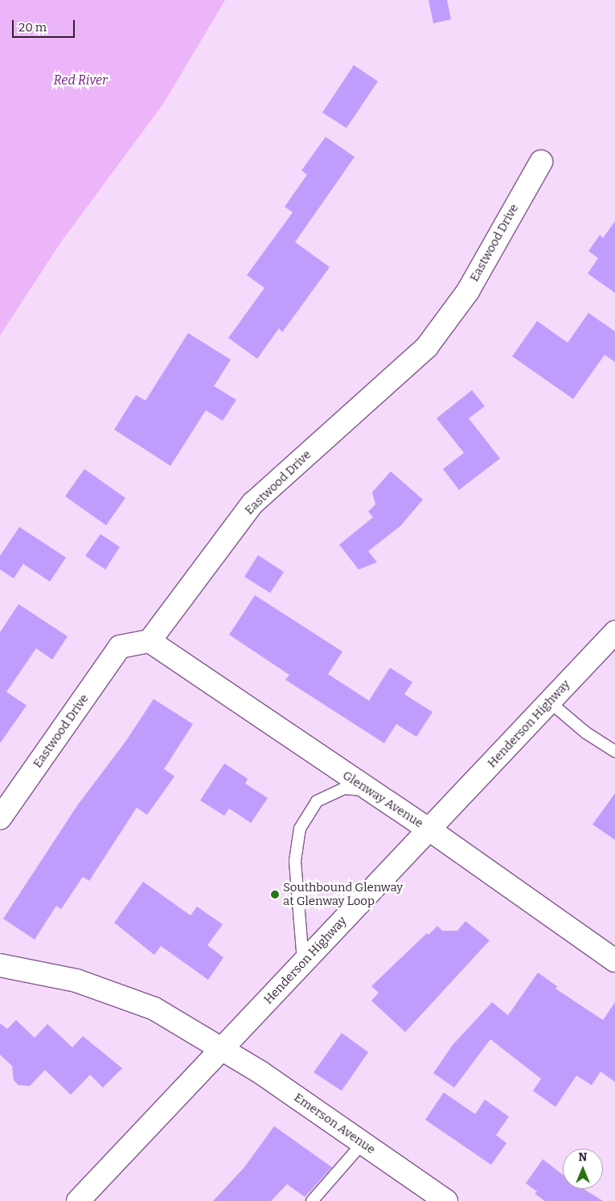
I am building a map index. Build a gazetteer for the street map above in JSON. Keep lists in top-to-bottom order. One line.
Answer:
{"streets":{"street":["Eastwood Drive","Henderson Highway","Glenway Avenue","Emerson Avenue"]},"crossings":[["Eastwood Drive","Glenway Avenue"],["Henderson Highway","Glenway Avenue"],["Henderson Highway","Emerson Avenue"]],"water":["Red River"],"places":["Southbound Glenway at Glenway Loop"],"scale_bar":"20 m","north":"top"}
